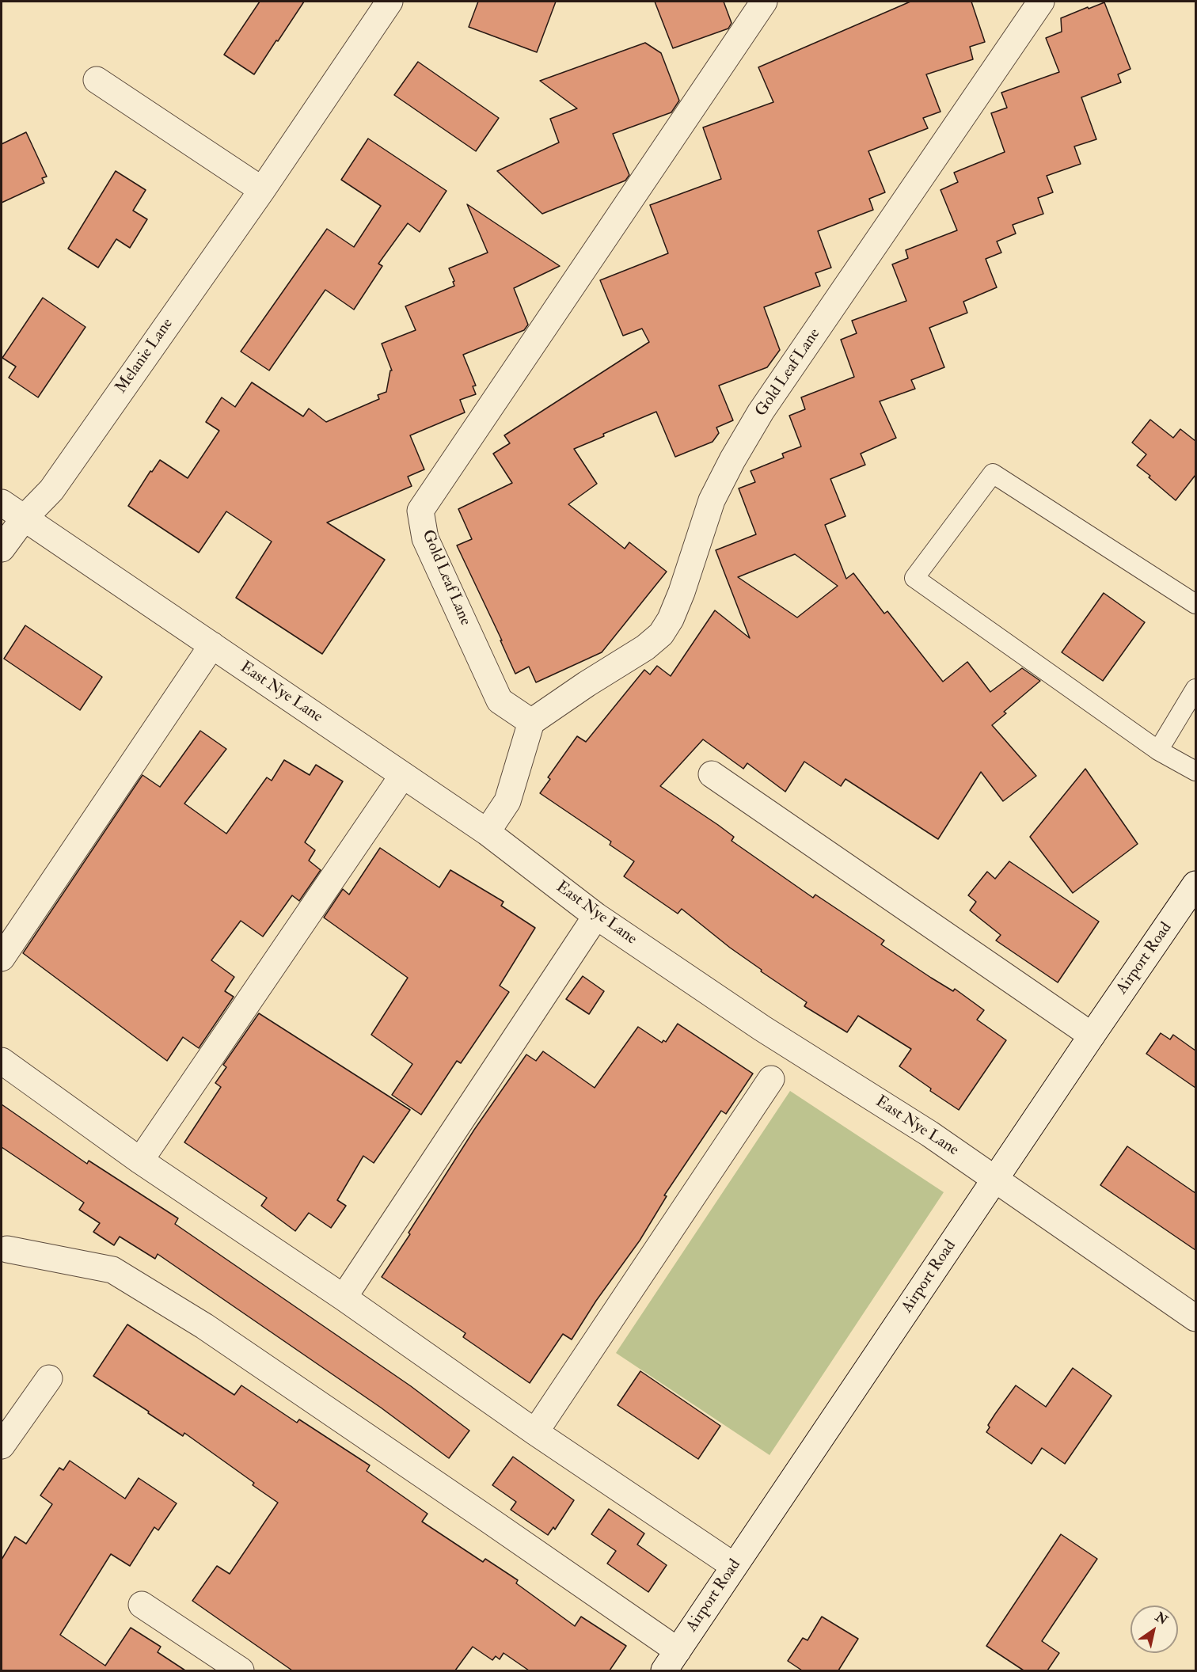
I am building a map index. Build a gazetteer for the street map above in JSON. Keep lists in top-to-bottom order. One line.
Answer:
{"streets":{"street":["Melanie Lane","Gold Leaf Lane","East Nye Lane","Airport Road"]},"crossings":[["Melanie Lane","East Nye Lane"],["East Nye Lane","Airport Road"]],"north":"top right"}
